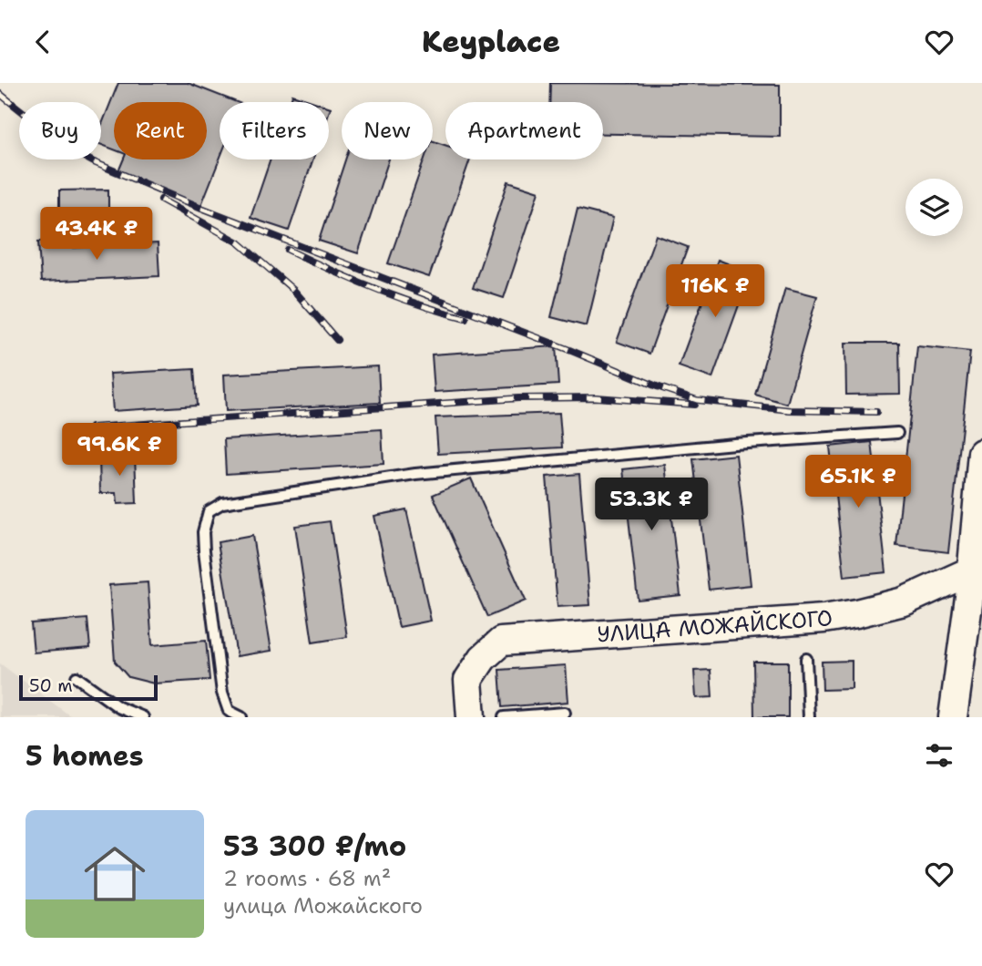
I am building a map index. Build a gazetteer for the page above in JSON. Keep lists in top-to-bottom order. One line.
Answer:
{"streets":{"main road":["УЛИЦА МОЖАЙСКОГО"]},"scale_bar":"50 m","page":{"header":"Keyplace","chip":["Buy","Rent","Filters","New","Apartment"],"price":["43.4K ₽","116K ₽","99.6K ₽","65.1K ₽","53.3K ₽"],"scale":"50 m","heading":"5 homes","list":[{"name":"53 300 ₽/mo","note":"2 rooms · 68 m² · улица Можайского"}]}}
